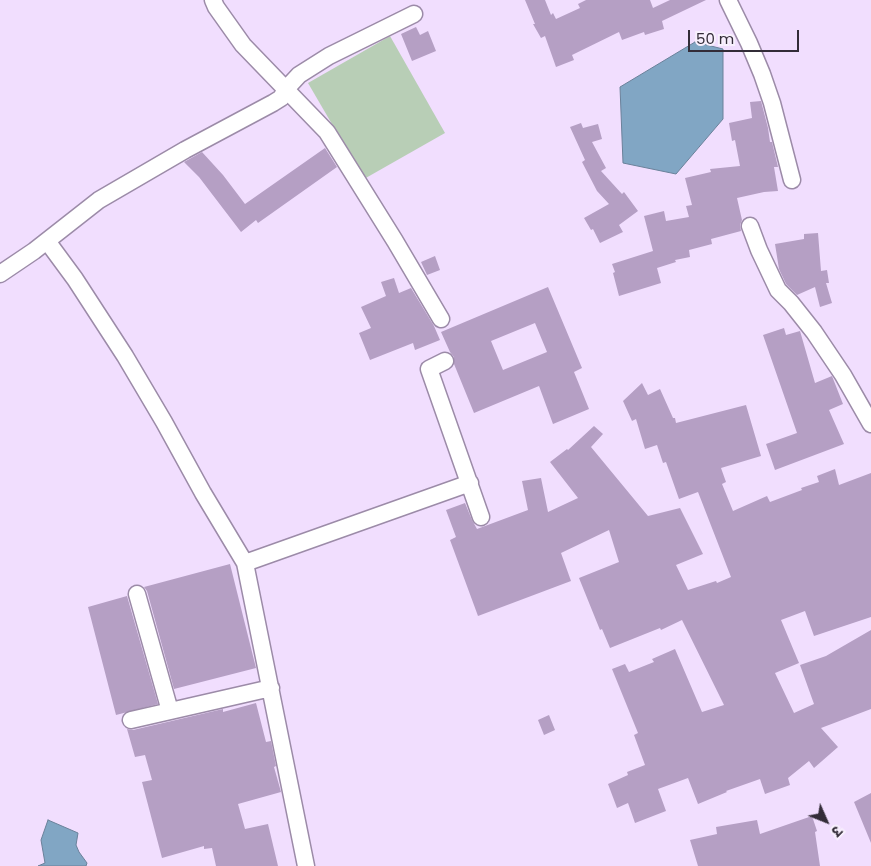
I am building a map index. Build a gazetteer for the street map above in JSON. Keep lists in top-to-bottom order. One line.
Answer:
{"scale_bar":"50 m","north":"bottom right"}
